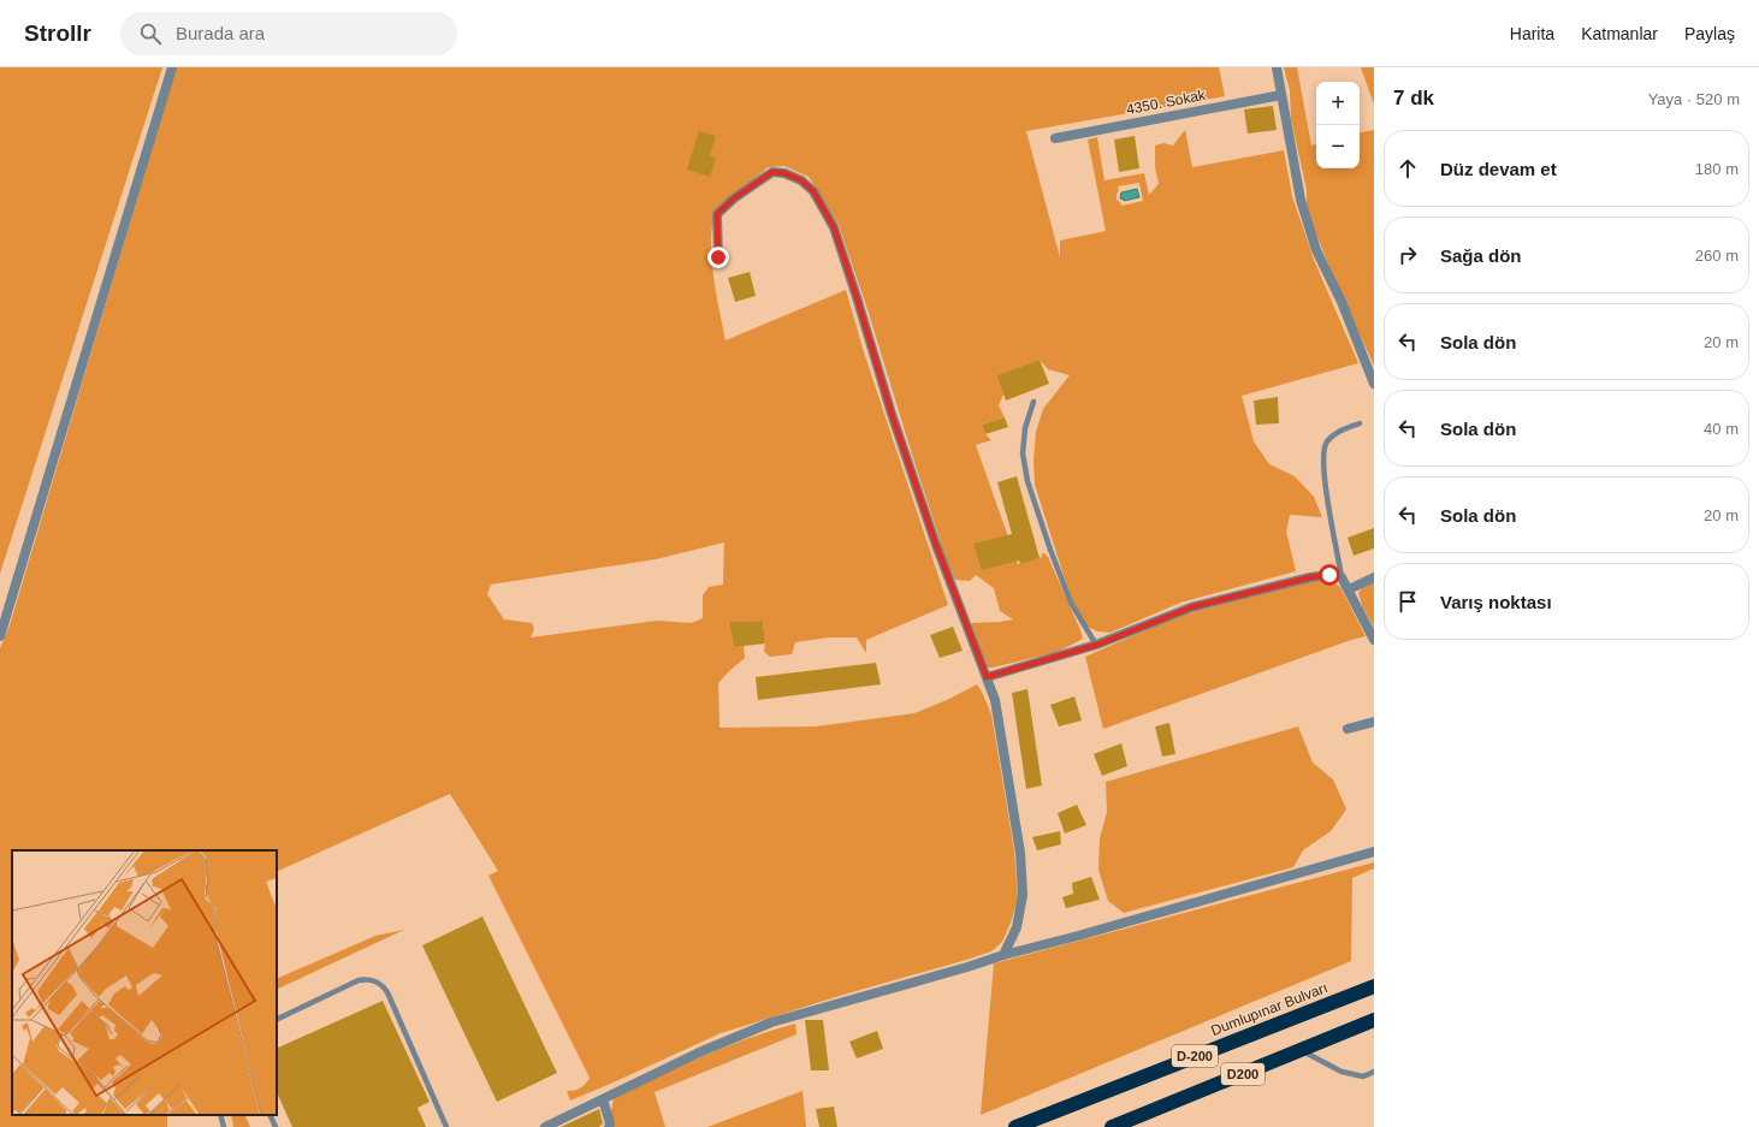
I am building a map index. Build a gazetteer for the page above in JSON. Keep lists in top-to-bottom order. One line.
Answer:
{"streets":{"highway":["Dumlupınar Bulvarı","D-200","D200"],"street":["4350. Sokak"]},"page":{"header":"Strollr","search":"Burada ara","nav":["Harita","Katmanlar","Paylaş"],"heading":["7 dk","Yaya · 520 m"],"map_buttons":["+","−"],"list":[["Düz devam et","180 m"],["Sağa dön","260 m"],["Sola dön","20 m"],["Sola dön","40 m"],["Sola dön","20 m"],"Varış noktası"]}}
